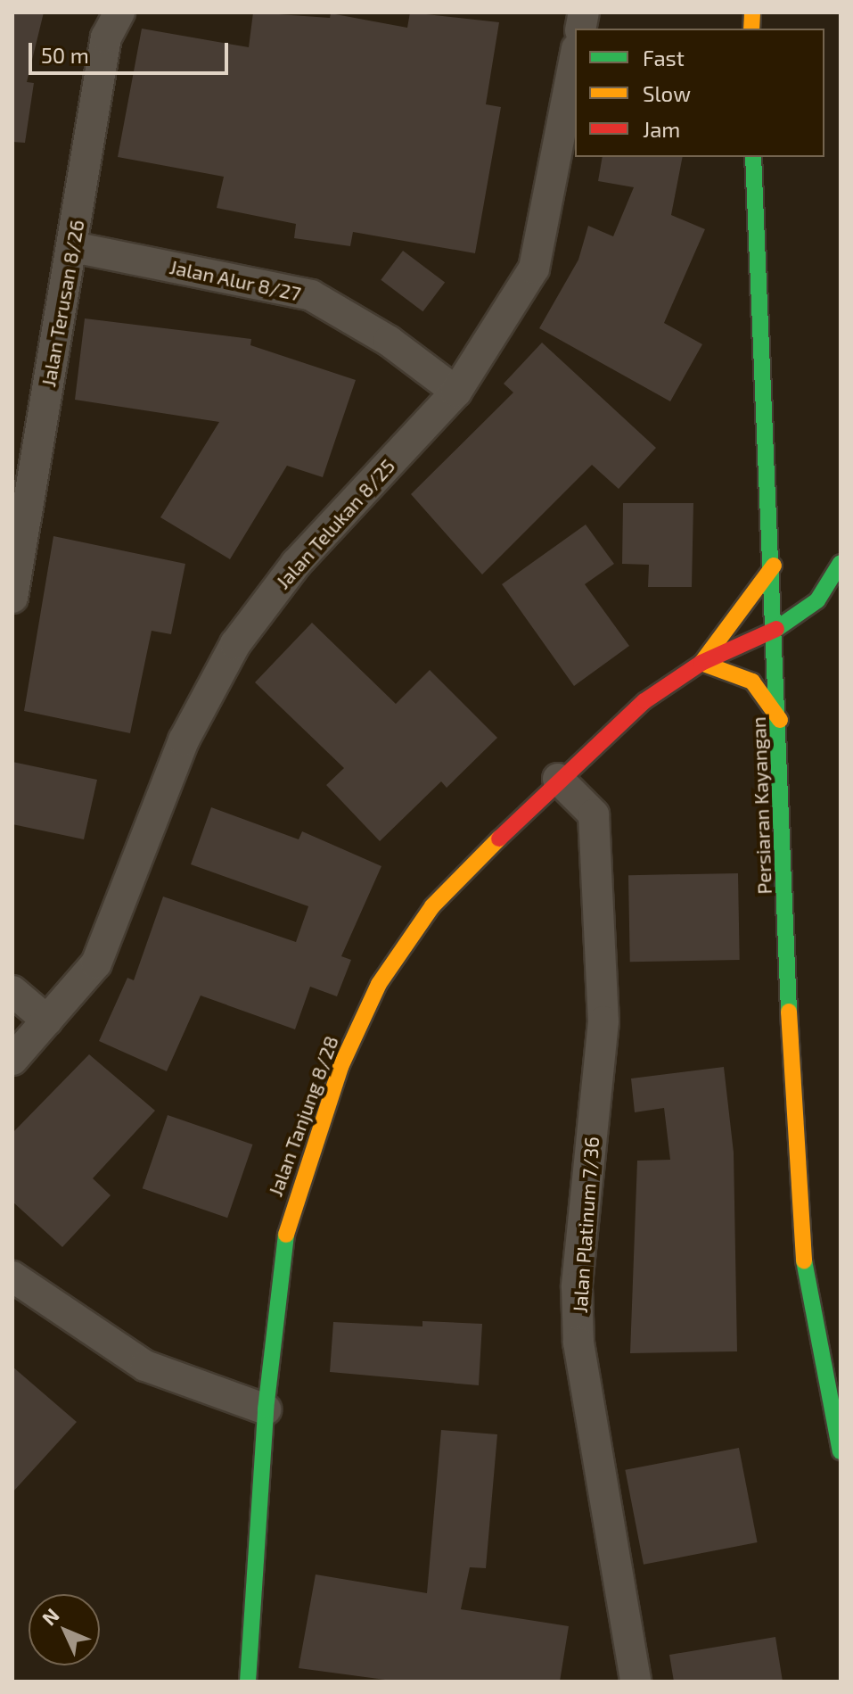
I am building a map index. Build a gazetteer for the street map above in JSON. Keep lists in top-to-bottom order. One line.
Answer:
{"streets":{"main road":["Persiaran Kayangan","Jalan Tanjung 8/28"],"street":["Jalan Alur 8/27","Jalan Terusan 8/26","Jalan Telukan 8/25","Jalan Platinum 7/36"]},"crossings":[["Jalan Alur 8/27","Jalan Terusan 8/26"],["Jalan Alur 8/27","Jalan Telukan 8/25"],["Jalan Tanjung 8/28","Jalan Platinum 7/36"]],"legend":["Fast","Slow","Jam"],"scale_bar":"50 m","north":"top left"}
